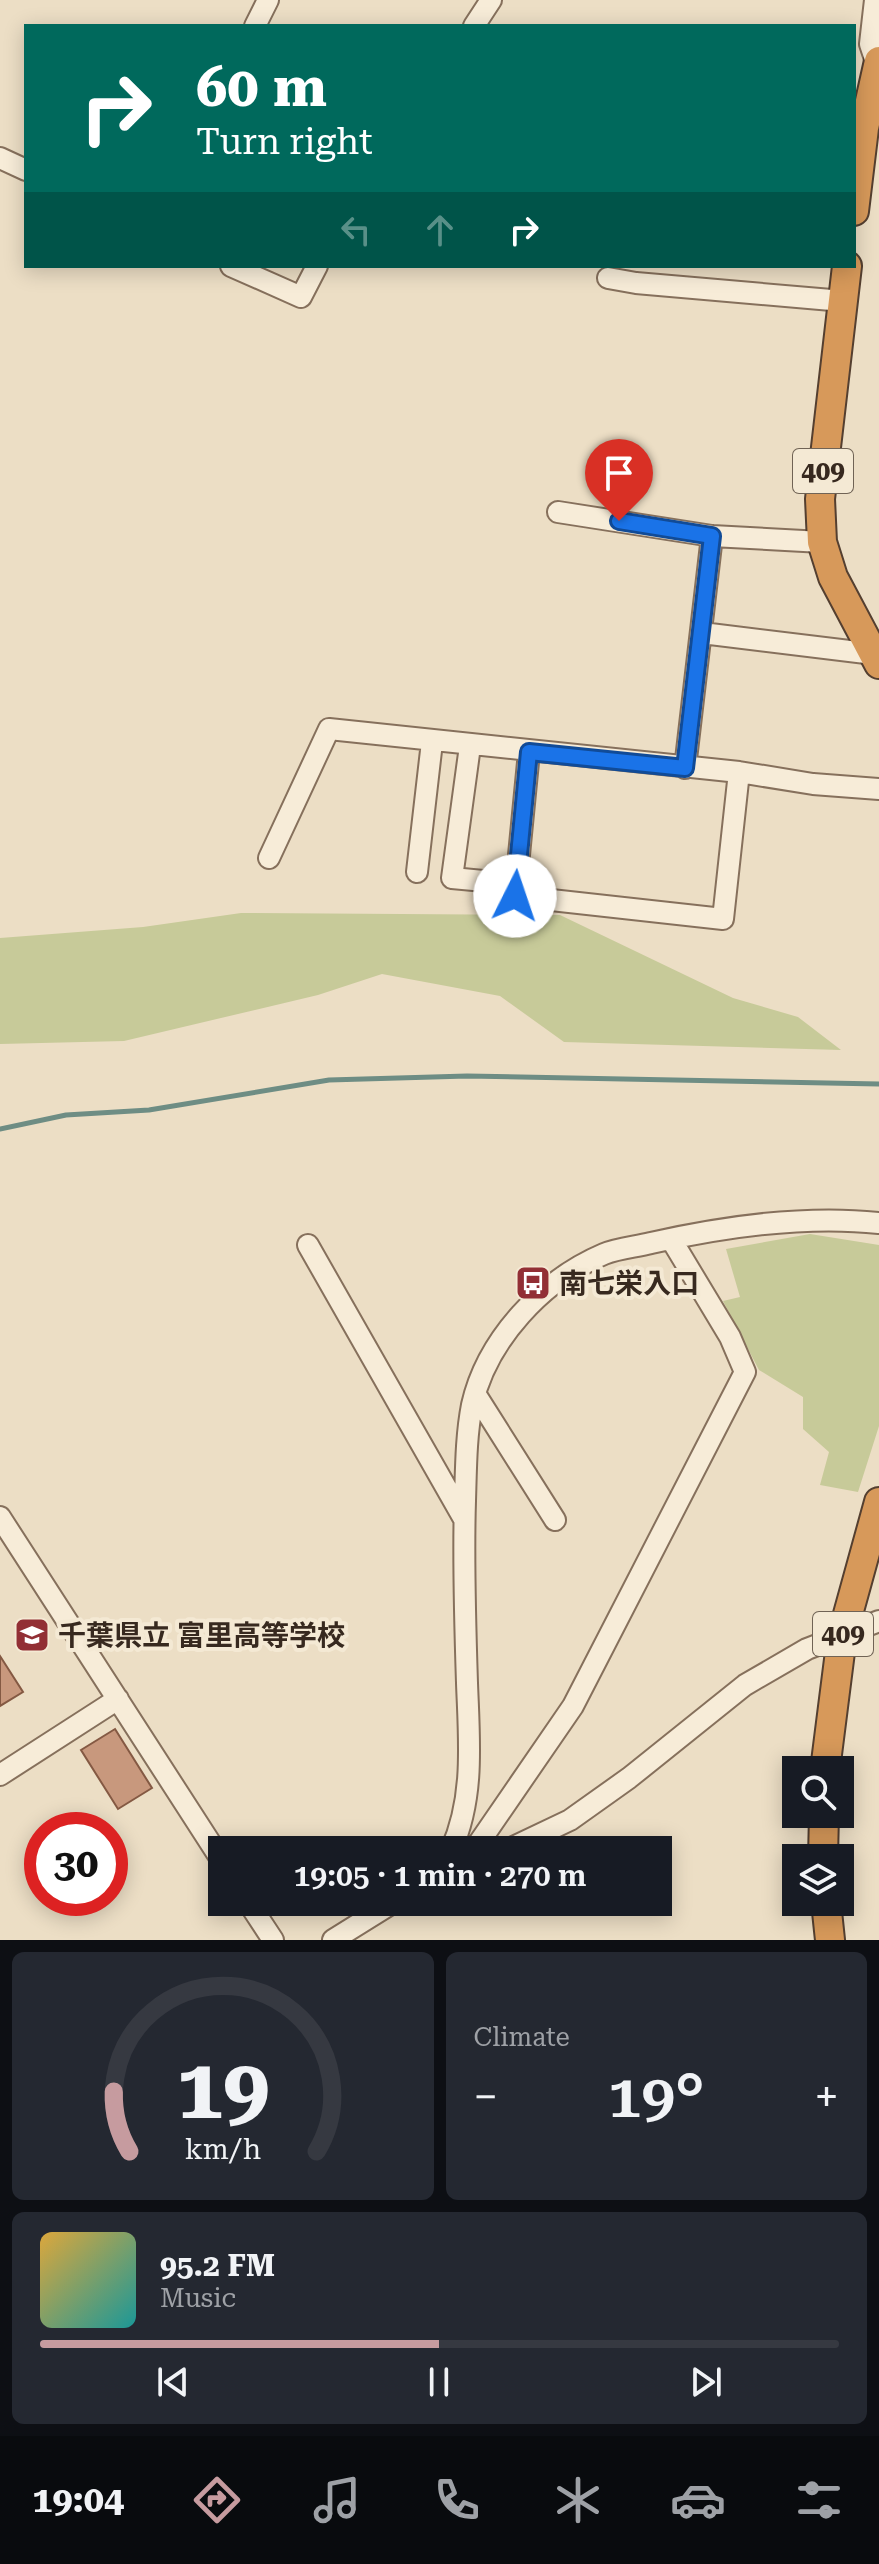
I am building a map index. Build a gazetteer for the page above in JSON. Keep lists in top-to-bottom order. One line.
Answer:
{"streets":{"highway":["409"]},"places":{"bus stop":["南七栄入口"],"school or university":["千葉県立 富里高等学校"]},"page":{"turn":["60 m","Turn right"],"limit":"30","trip":"19:05 · 1 min · 270 m","tile":"Climate","heat":["−","19°","+"],"song":["95.2 FM","Music"],"tabs":"19:04","gauge":["19","km/h"]}}
